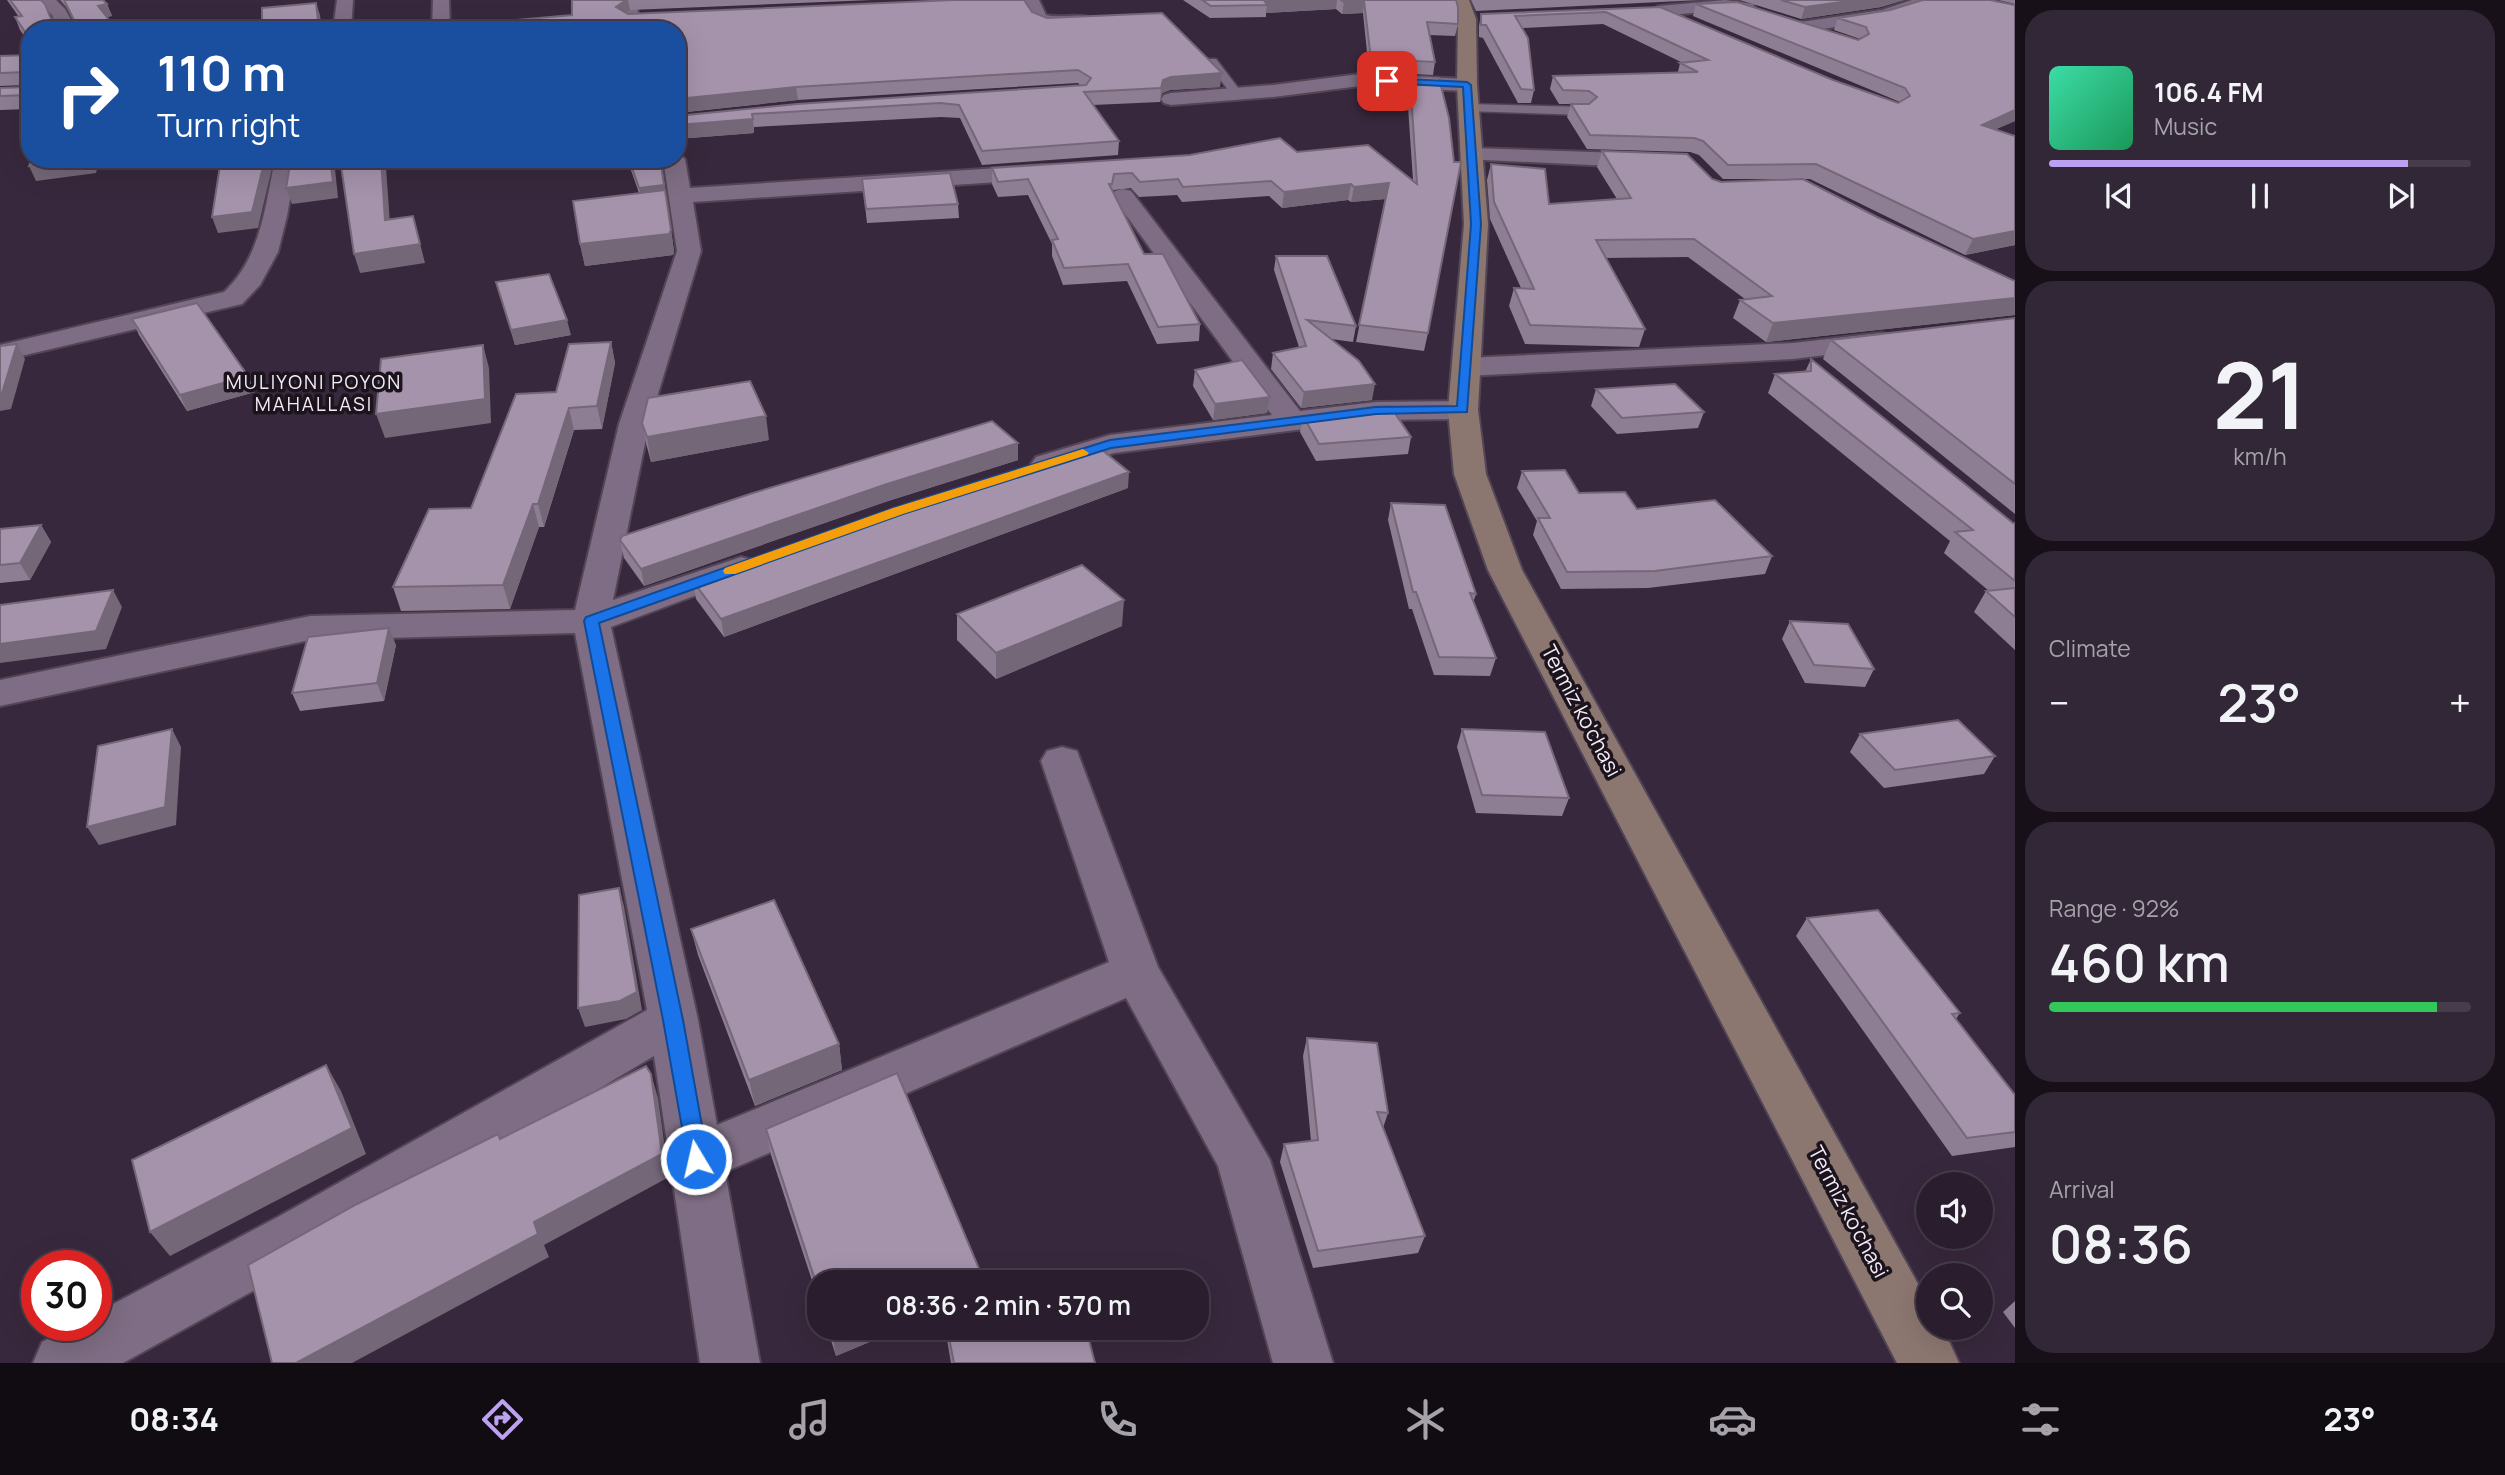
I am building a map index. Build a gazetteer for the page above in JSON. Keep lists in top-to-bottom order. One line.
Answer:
{"streets":{"main road":["Termiz ko'chasi"]},"districts":["MULIYONI POYON MAHALLASI"],"page":{"turn":["110 m","Turn right"],"song":["106.4 FM","Music"],"tile":[["21","km/h"],"Climate",["Range · 92%","460 km"],["Arrival","08:36"]],"heat":["−","23°","+"],"limit":"30","trip":"08:36 · 2 min · 570 m","tabs":["08:34","23°"]}}
